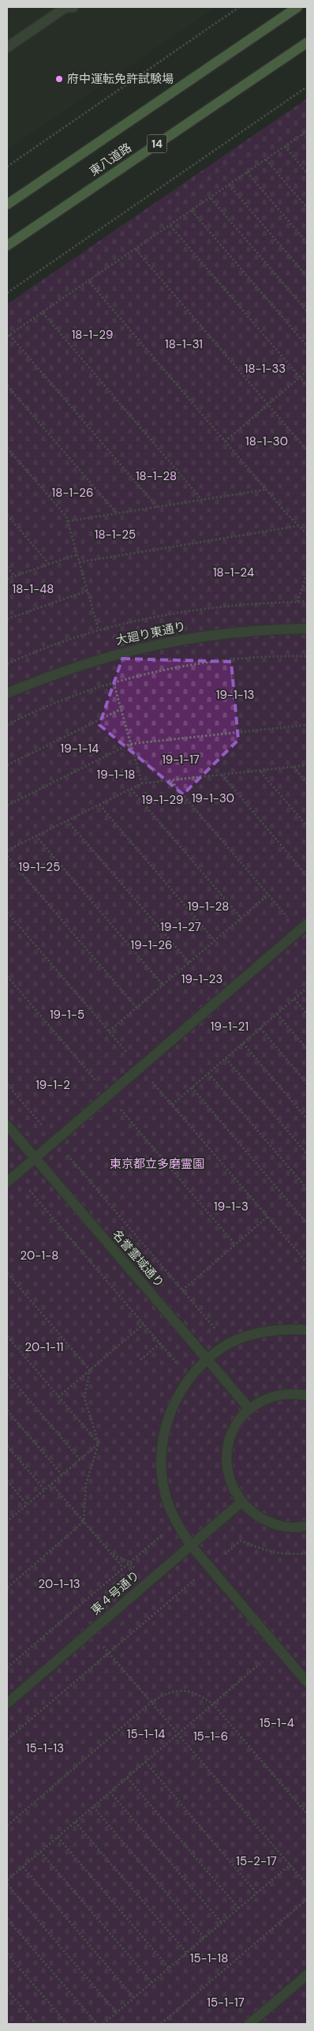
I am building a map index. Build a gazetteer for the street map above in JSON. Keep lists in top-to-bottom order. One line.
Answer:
{"streets":{"main road":["14","東八道路"],"lane":["大廻り東通り","名誉霊域通り","東４号通り"]},"parks":["18-1-29","18-1-31","18-1-33","18-1-30","18-1-28","18-1-26","18-1-25","18-1-24","18-1-48","19-1-13","19-1-14","19-1-17","19-1-18","19-1-30","19-1-29","19-1-25","19-1-28","19-1-27","19-1-26","19-1-23","19-1-5","19-1-21","19-1-2","東京都立多磨霊園","19-1-3","20-1-8","20-1-11","20-1-13","15-1-4","15-1-14","15-1-6","15-1-13","15-2-17","15-1-18","15-1-17"],"places":["府中運転免許試験場"]}
